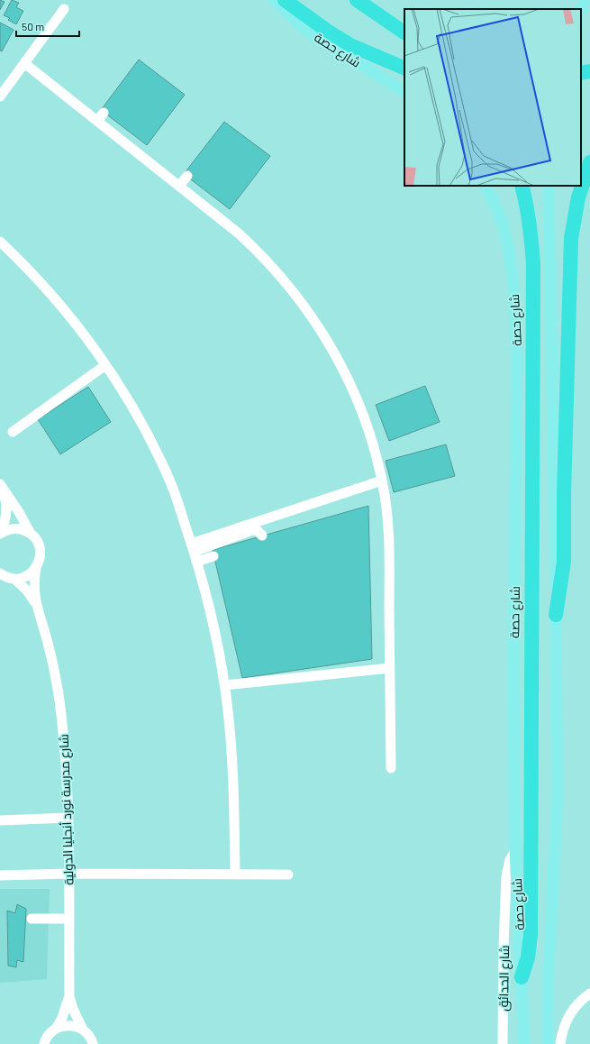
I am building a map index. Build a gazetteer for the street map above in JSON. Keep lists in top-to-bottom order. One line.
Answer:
{"streets":{"main road":["شارع حصة"],"street":["شارع مدرسة نورد أنجليا الدولية","شارع الحدائق"]},"crossings":[["شارع حصة","شارع الحدائق"]],"scale_bar":"50 m"}
